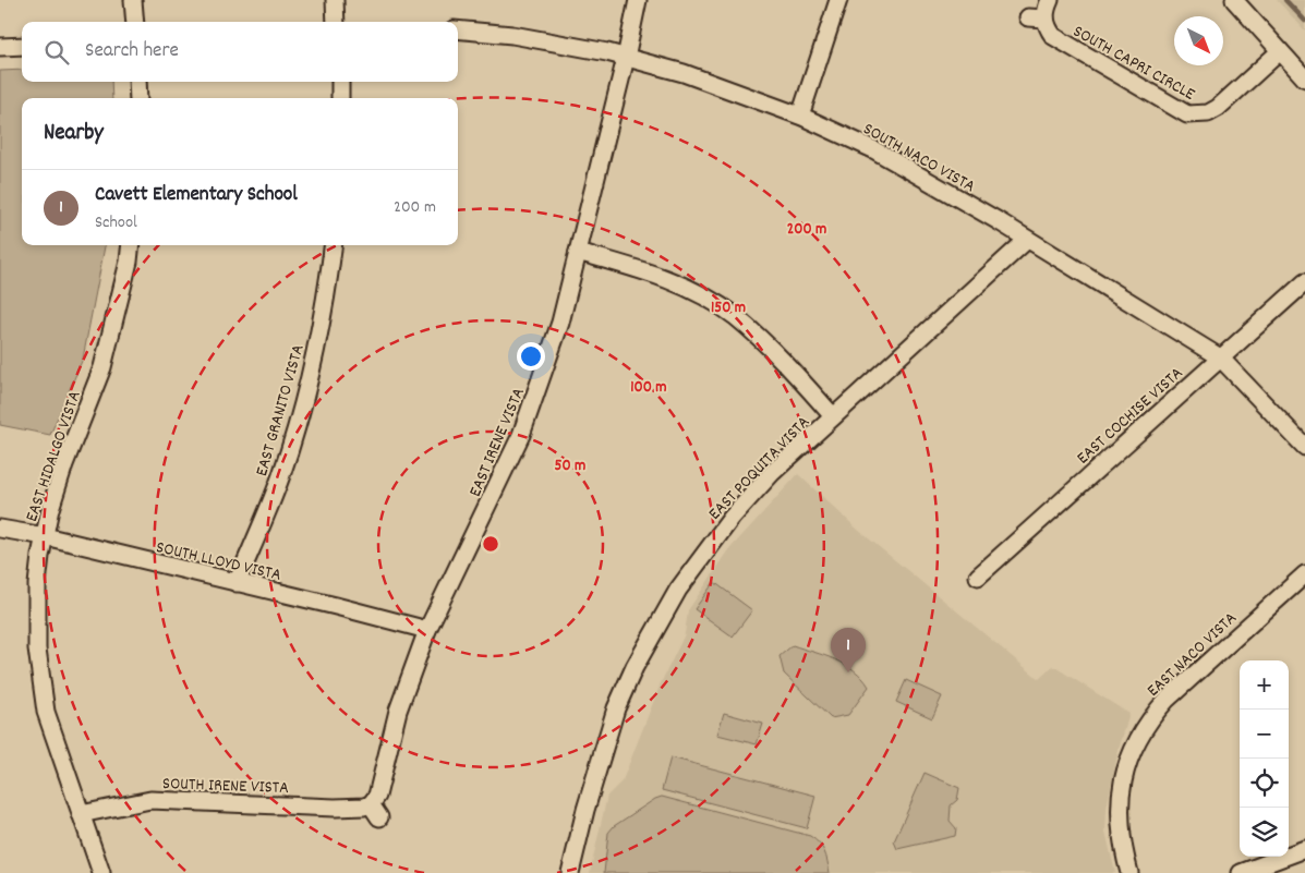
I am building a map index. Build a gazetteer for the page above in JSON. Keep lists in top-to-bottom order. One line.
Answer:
{"streets":{"street":["SOUTH CAPRI CIRCLE","SOUTH NACO VISTA","EAST GRANITO VISTA","EAST COCHISE VISTA","EAST IRENE VISTA","EAST HIDALGO VISTA","EAST POQUITA VISTA","SOUTH LLOYD VISTA","EAST NACO VISTA","SOUTH IRENE VISTA"]},"crossings":[["SOUTH NACO VISTA","EAST COCHISE VISTA"],["SOUTH NACO VISTA","EAST IRENE VISTA"],["SOUTH NACO VISTA","EAST POQUITA VISTA"],["EAST GRANITO VISTA","SOUTH LLOYD VISTA"],["EAST IRENE VISTA","SOUTH LLOYD VISTA"],["EAST IRENE VISTA","SOUTH IRENE VISTA"],["EAST HIDALGO VISTA","SOUTH LLOYD VISTA"],["EAST HIDALGO VISTA","SOUTH IRENE VISTA"]],"north":"bottom right","page":{"search":"Search here","heading":"Nearby","list":[{"mark":"1","name":"Cavett Elementary School","note":"School","value":"200 m"}],"pins":"1","map_buttons":["+","−"]},"rings":["200 m","150 m","100 m","50 m"]}
